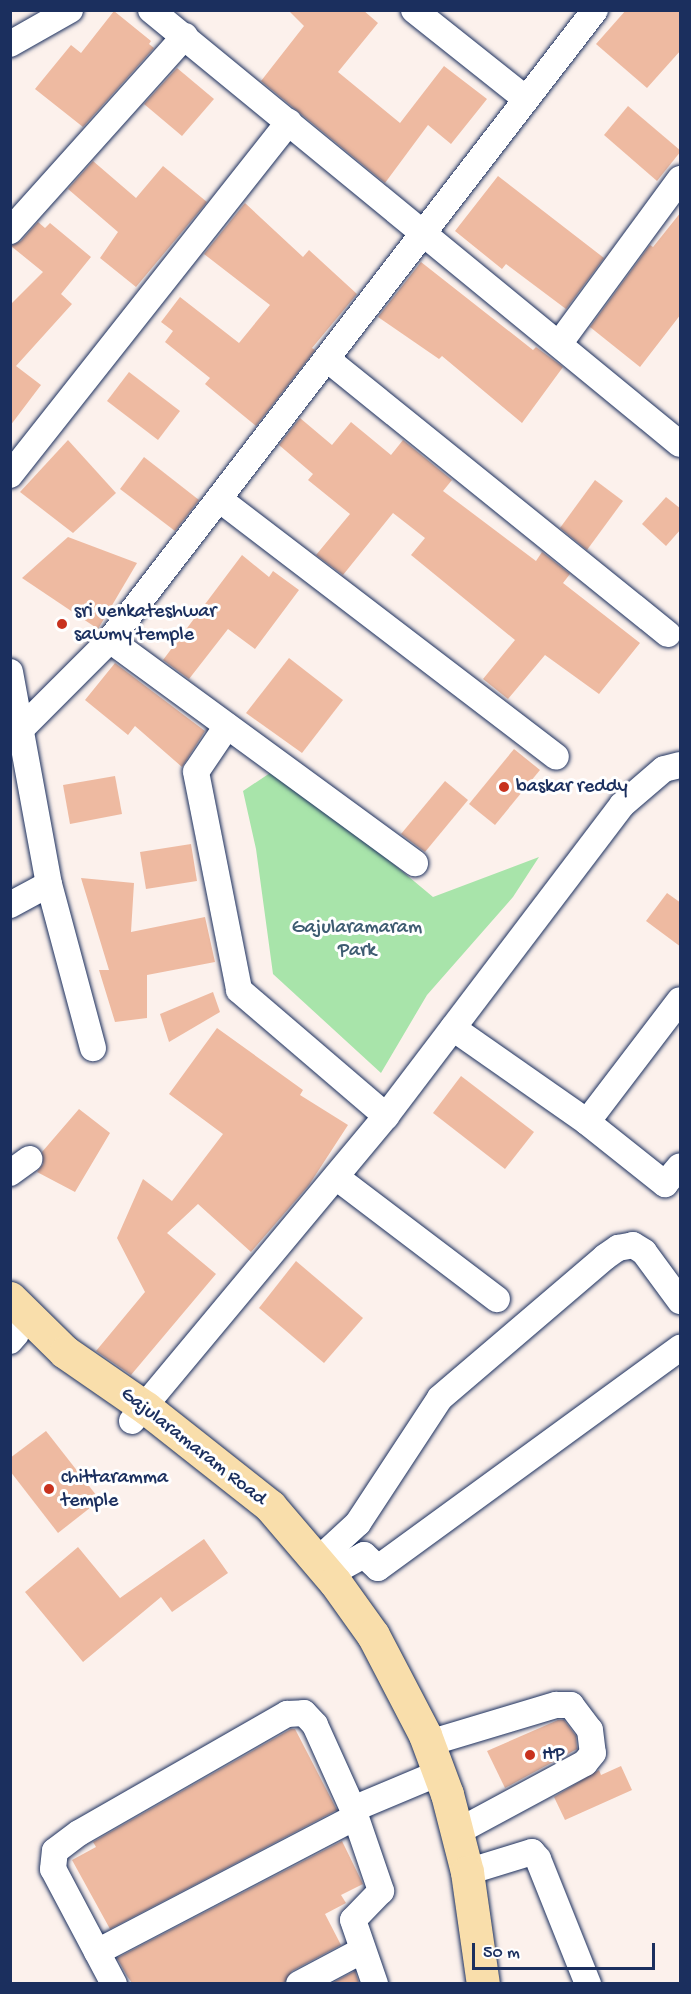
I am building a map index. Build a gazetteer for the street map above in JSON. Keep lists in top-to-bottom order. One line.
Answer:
{"streets":{"main road":["Gajularamaram Road"]},"parks":["Gajularamaram Park"],"places":["sri venkateshwar sawmy temple","baskar reddy","chittaramma temple","HP"],"scale_bar":"50 m"}
